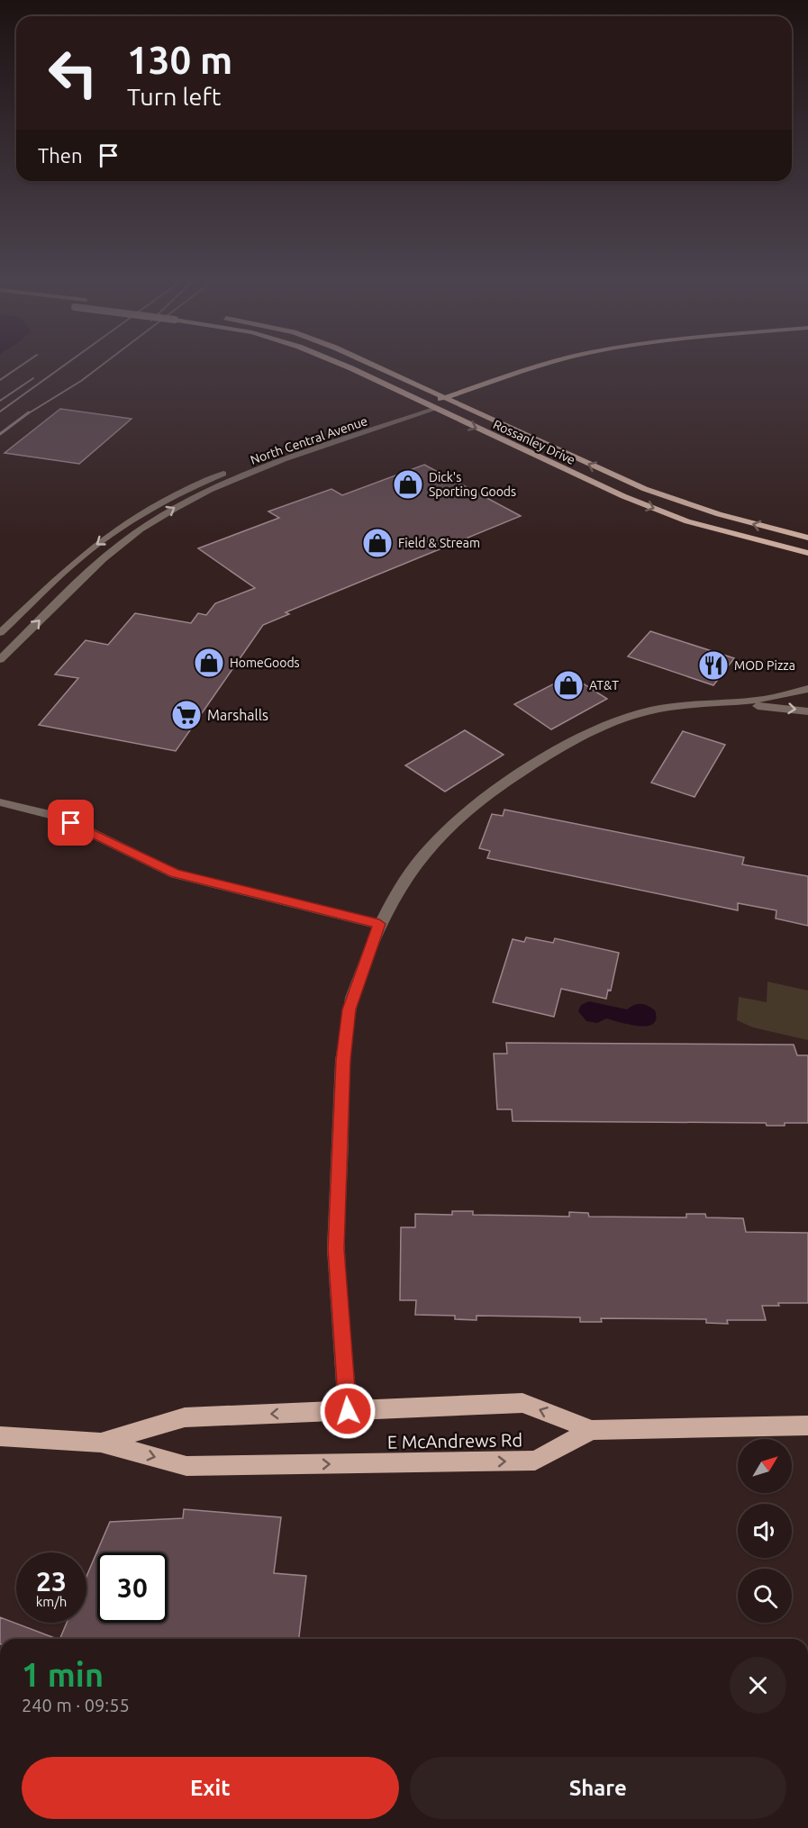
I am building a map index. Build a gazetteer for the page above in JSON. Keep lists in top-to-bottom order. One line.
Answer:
{"streets":{"main road":["North Central Avenue","Rossanley Drive","E McAndrews Rd"]},"crossings":[["North Central Avenue","Rossanley Drive"]],"places":{"shop":["Dick's Sporting Goods","Field & Stream","HomeGoods","AT&T"],"restaurant":["MOD Pizza"],"supermarket":["Marshalls"]},"north":"top right","page":{"turn":["130 m","Turn left"],"then":"Then","speed":"23 km/h","limit":"30","heading":["1 min","240 m · 09:55"],"buttons":["Exit","Share"]}}
